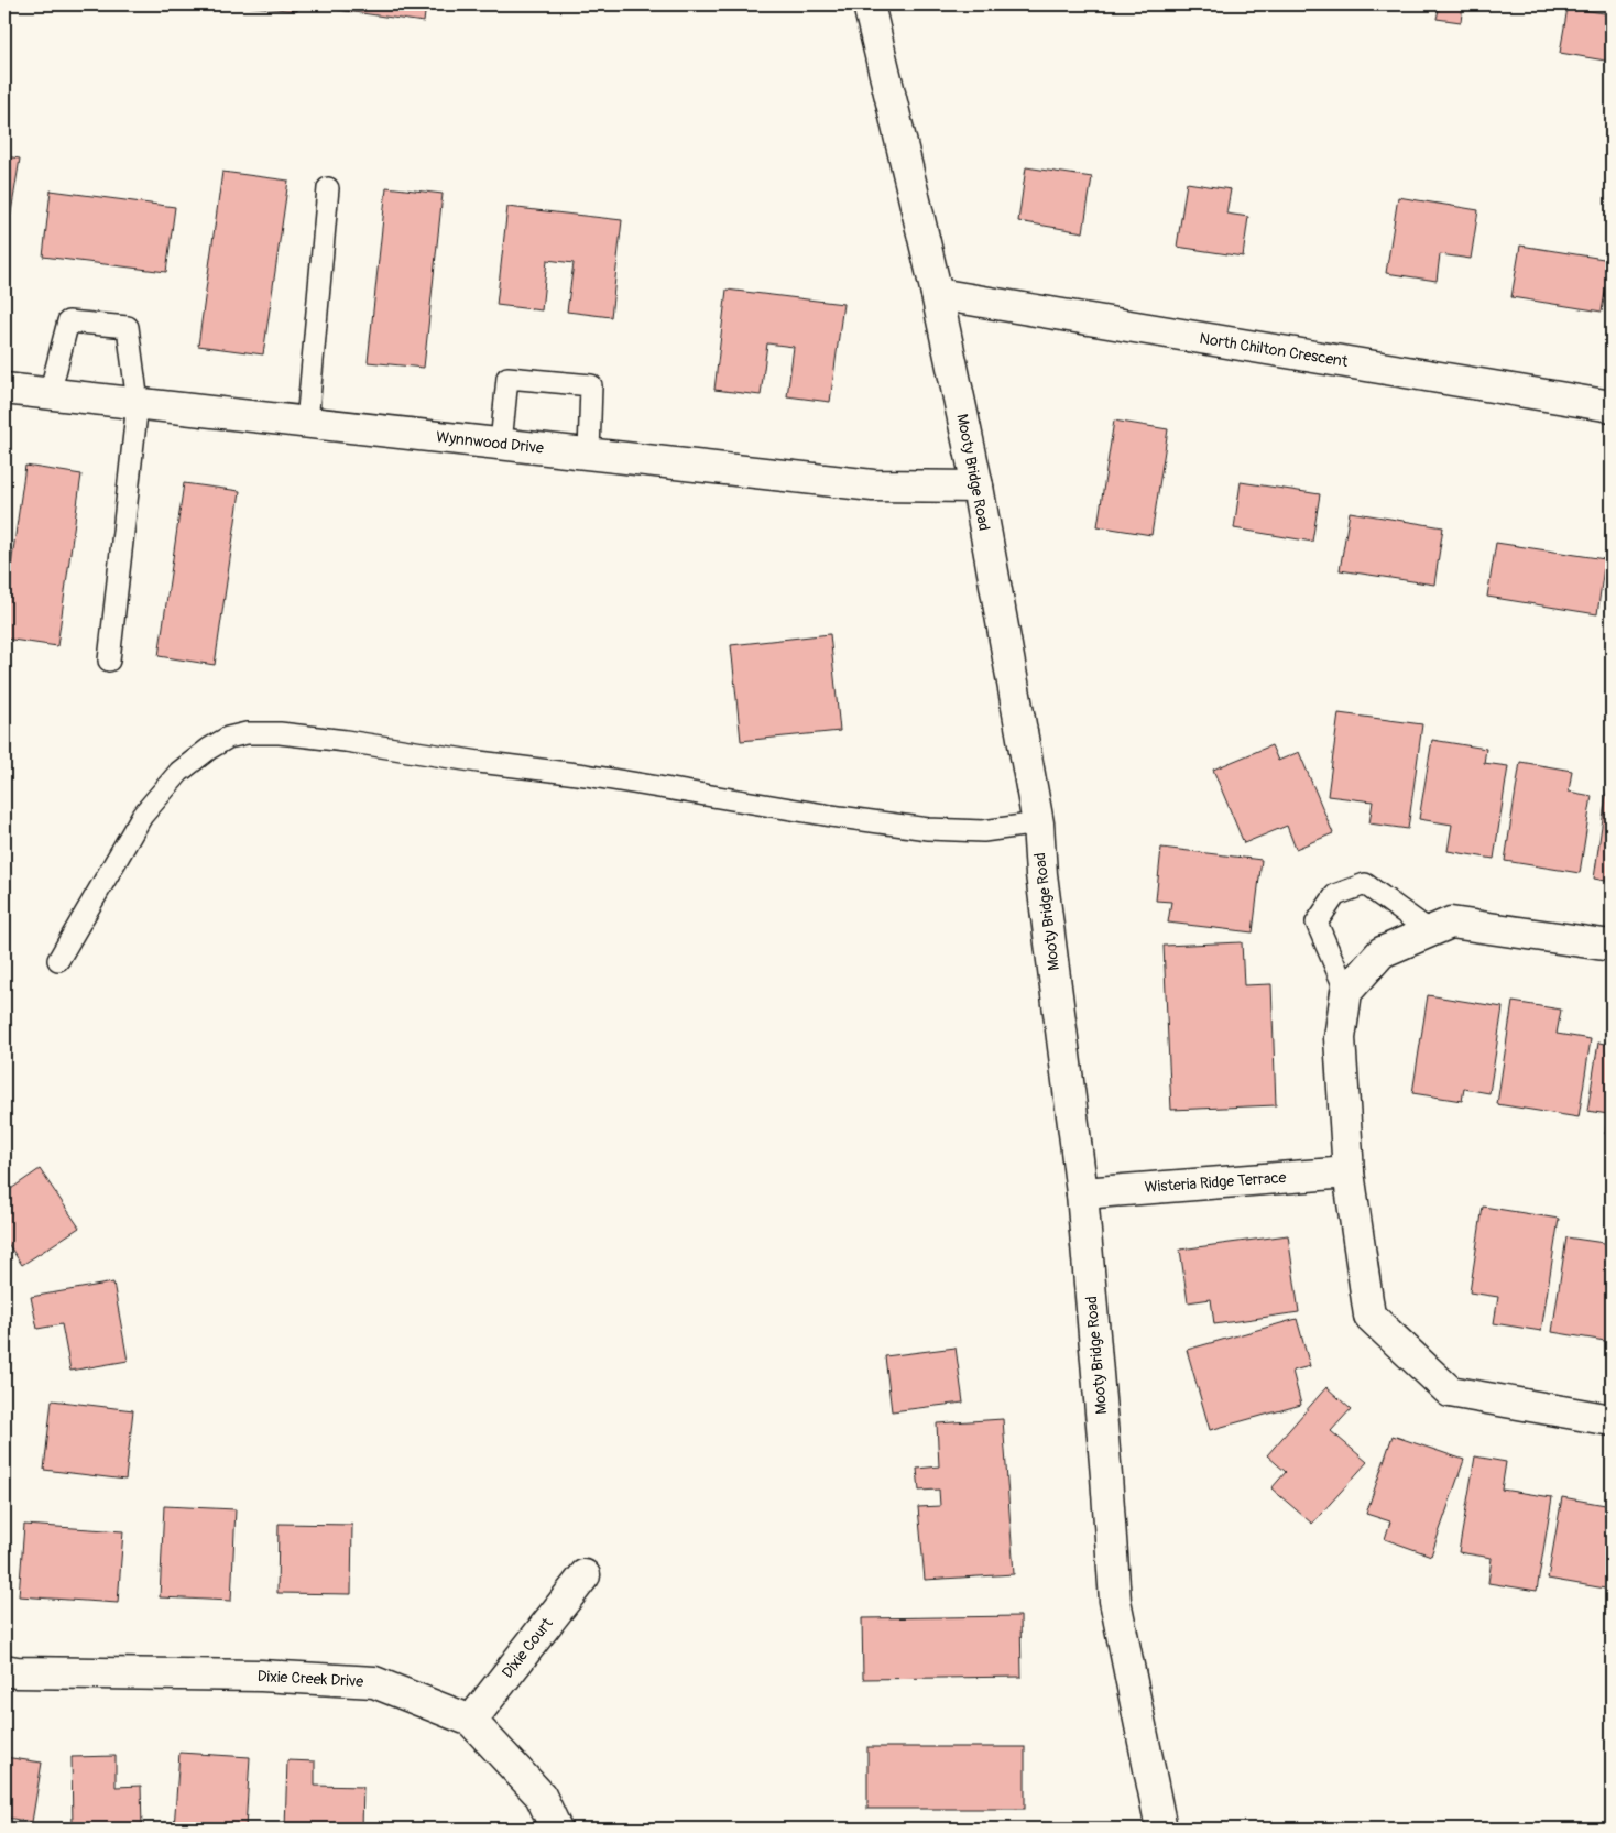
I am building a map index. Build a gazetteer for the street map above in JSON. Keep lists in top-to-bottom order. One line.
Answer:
{"streets":{"street":["North Chilton Crescent","Wynnwood Drive","Mooty Bridge Road","Wisteria Ridge Terrace","Dixie Court","Dixie Creek Drive"]},"crossings":[["North Chilton Crescent","Mooty Bridge Road"],["Wynnwood Drive","Mooty Bridge Road"],["Mooty Bridge Road","Wisteria Ridge Terrace"],["Dixie Court","Dixie Creek Drive"]]}
